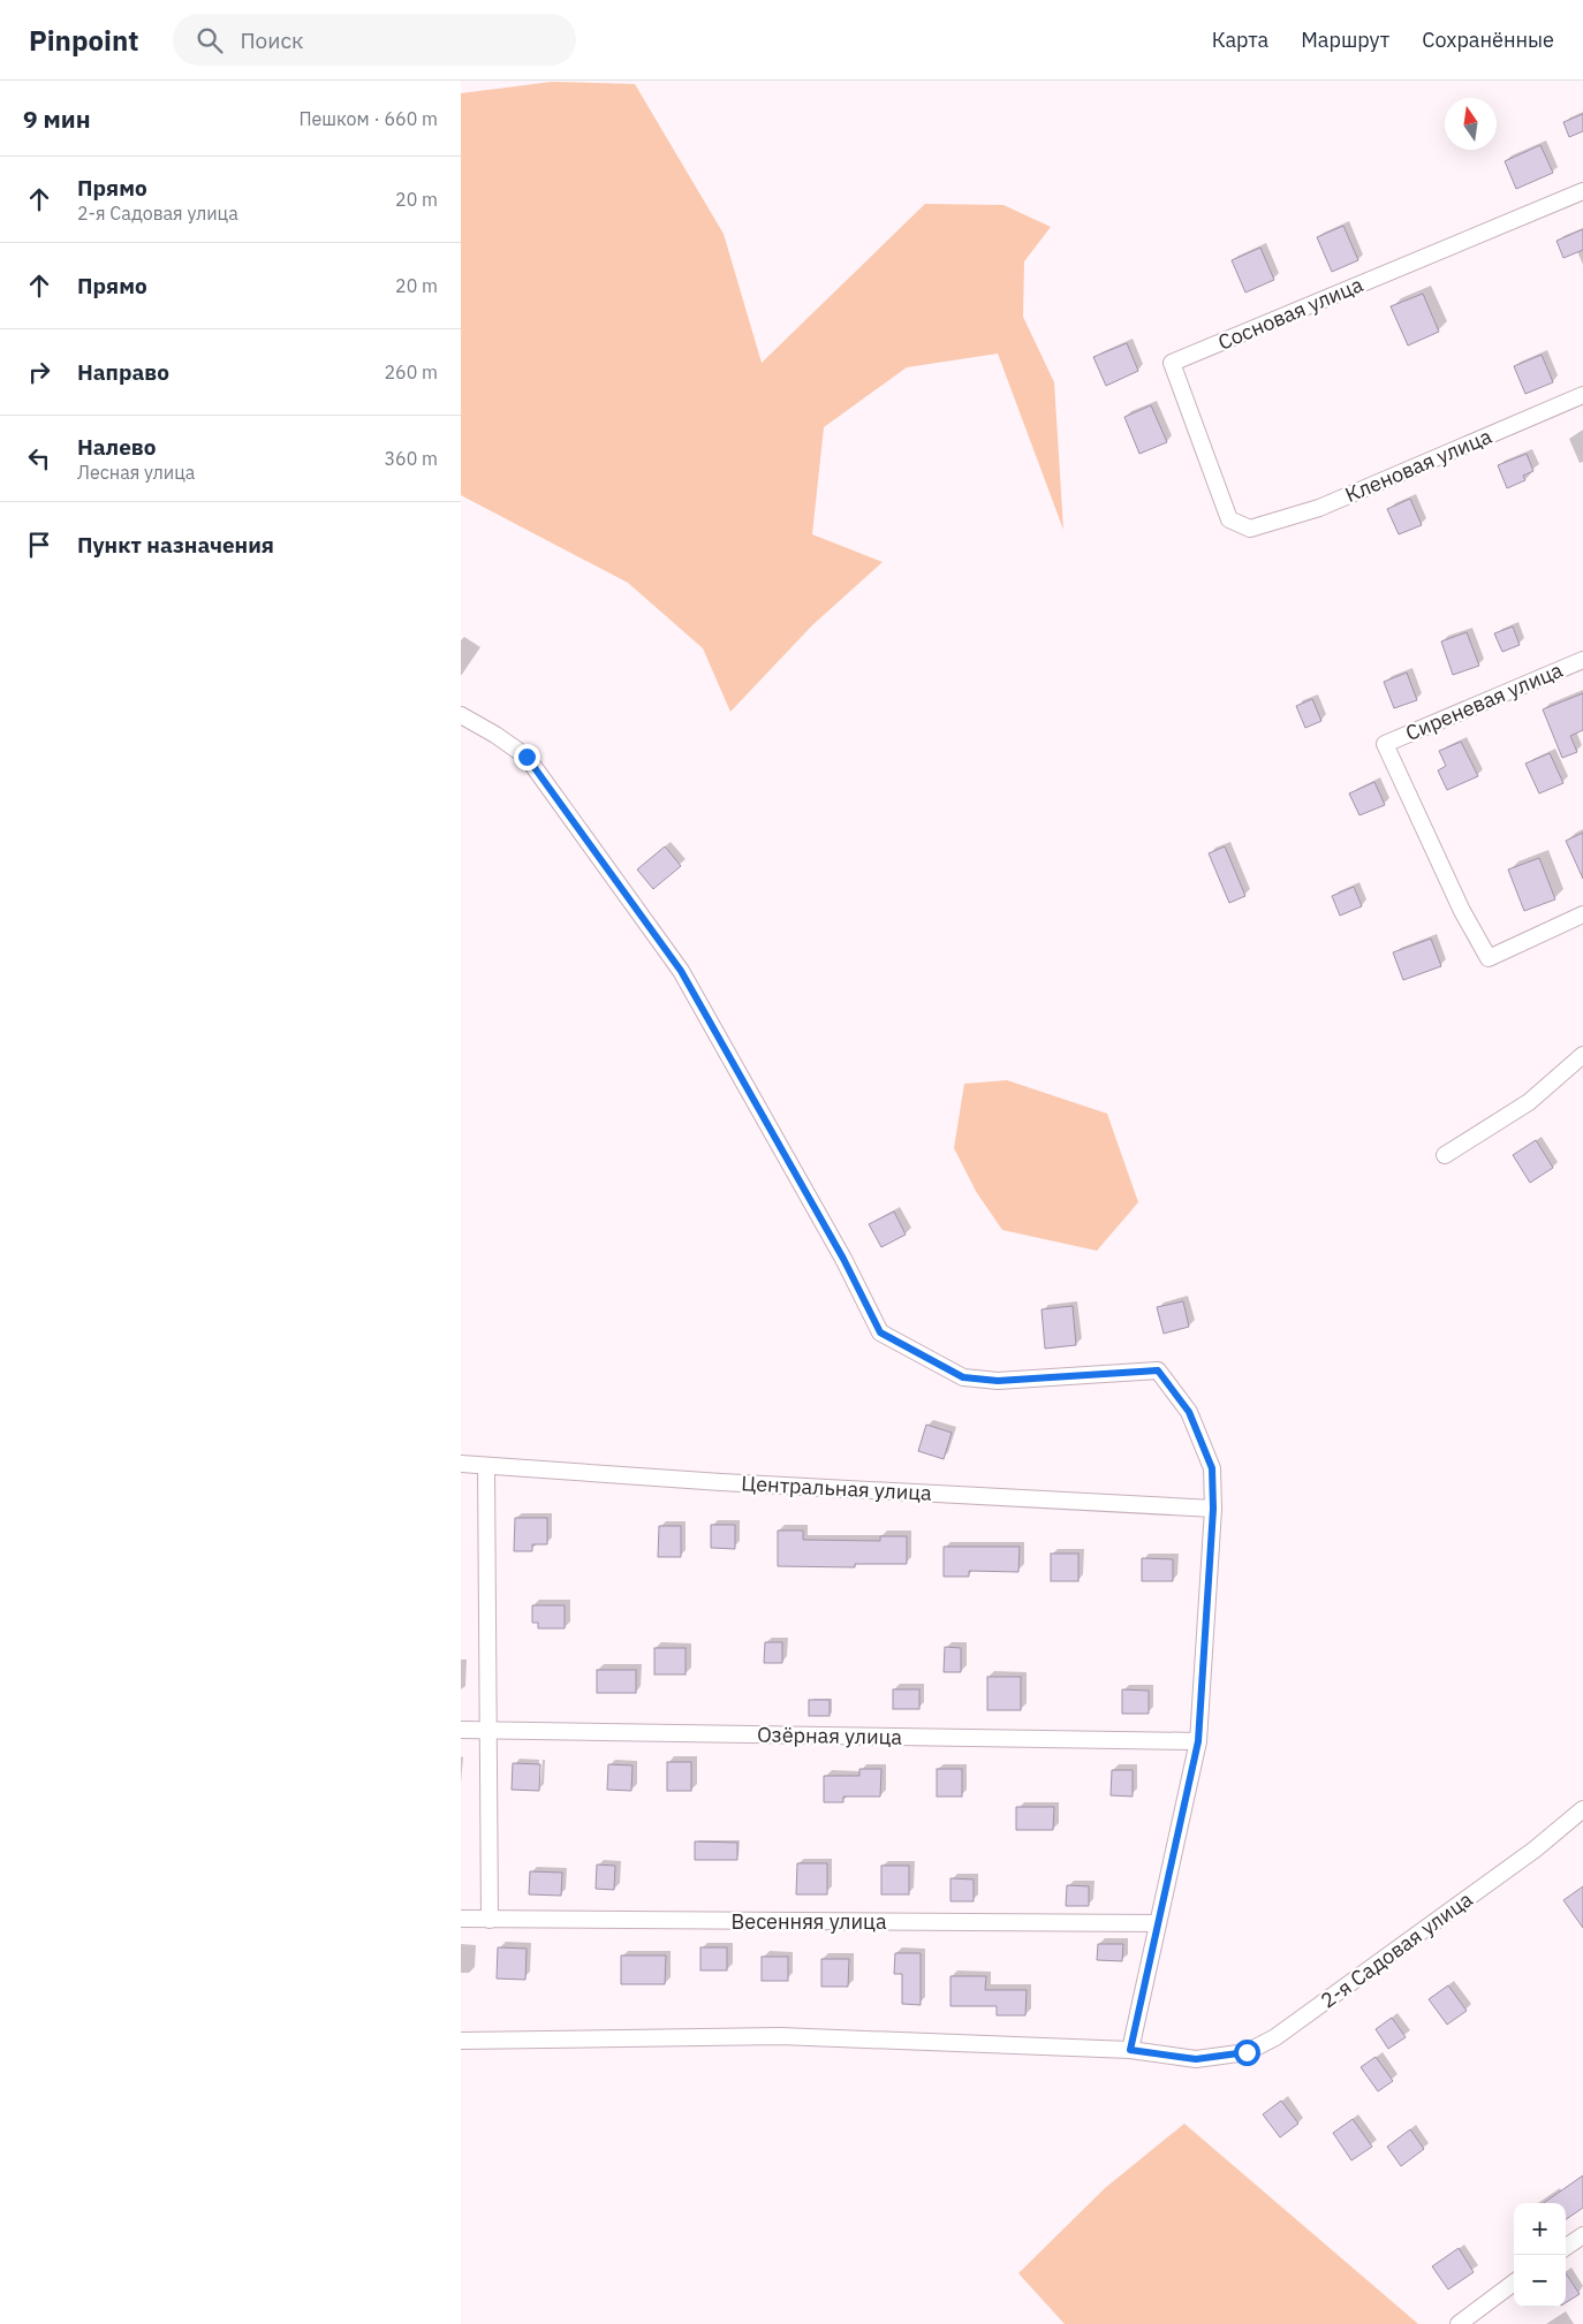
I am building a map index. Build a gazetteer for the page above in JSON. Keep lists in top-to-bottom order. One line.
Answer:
{"streets":{"street":["Сосновая улица","Кленовая улица","Сиреневая улица","Центральная улица","Озёрная улица","Весенняя улица","2-я Садовая улица"]},"crossings":[["Сосновая улица","Кленовая улица"]],"north":"top","page":{"header":"Pinpoint","search":"Поиск","nav":["Карта","Маршрут","Сохранённые"],"heading":["9 мин","Пешком · 660 m"],"list":[["Прямо","2-я Садовая улица","20 m"],["Прямо","20 m"],["Направо","260 m"],["Налево","Лесная улица","360 m"],"Пункт назначения"],"map_buttons":["+","−"]}}
